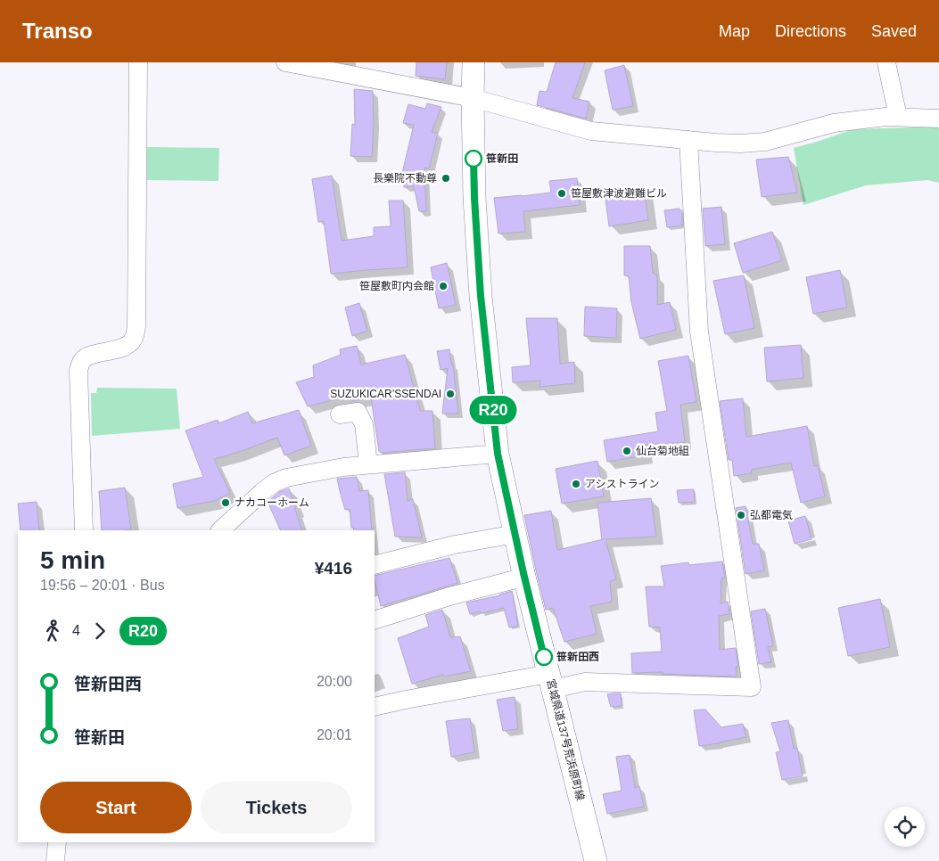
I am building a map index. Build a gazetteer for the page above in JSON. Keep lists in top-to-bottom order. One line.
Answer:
{"streets":{"main road":["宮城県道137号荒浜原町線"]},"places":["笹新田","長樂院不動尊","笹屋敷津波避難ビル","笹屋敷町内会館","SUZUKICAR’SSENDAI","仙台菊地組","アシストライン","ナカコーホーム","弘都電気","笹新田西"],"lines":["bus line R20"],"page":{"header":"Transo","nav":["Map","Directions","Saved"],"on_map":"R20","heading":["5 min","19:56 – 20:01 · Bus","¥416"],"legs":["4","R20"],"list":[{"name":"笹新田西","value":"20:00"},{"name":"笹新田","value":"20:01"}],"buttons":["Start","Tickets"]}}
